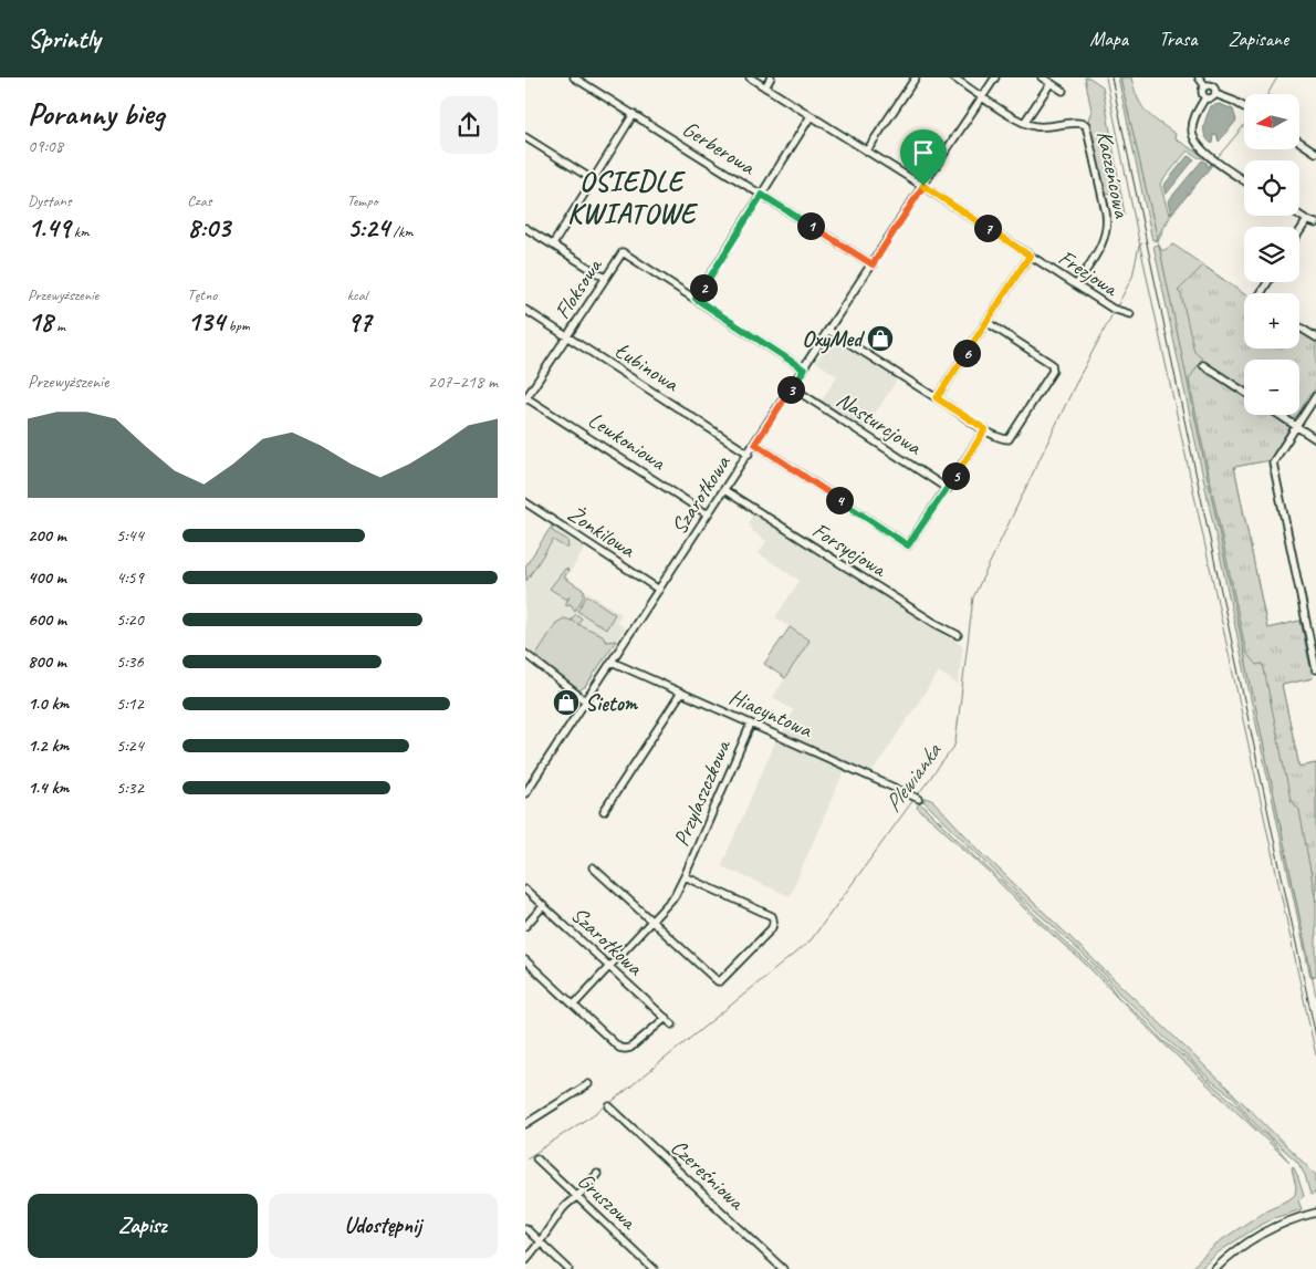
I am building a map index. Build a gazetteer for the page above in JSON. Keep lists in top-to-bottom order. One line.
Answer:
{"streets":{"street":["Gerberowa","Kaczeńcowa","Frezjowa","Floksowa","Łubinowa","Nasturcjowa","Lewkoniowa","Szarotkowa","Żonkilowa","Forsycjowa","Hiacyntowa","Przylaszczkowa","Czereśniowa","Gruszowa"]},"crossings":[["Gerberowa","Szarotkowa"],["Kaczeńcowa","Frezjowa"],["Kaczeńcowa","Szarotkowa"],["Frezjowa","Szarotkowa"],["Floksowa","Łubinowa"],["Floksowa","Lewkoniowa"],["Łubinowa","Szarotkowa"],["Nasturcjowa","Szarotkowa"],["Lewkoniowa","Szarotkowa"],["Szarotkowa","Żonkilowa"],["Szarotkowa","Forsycjowa"],["Szarotkowa","Hiacyntowa"],["Szarotkowa","Przylaszczkowa"],["Hiacyntowa","Przylaszczkowa"]],"districts":["OSIEDLE KWIATOWE"],"water":["Plewianka"],"places":{"shop":["OxyMed","Sietom"]},"north":"left","page":{"header":"Sprintly","nav":["Mapa","Trasa","Zapisane"],"heading":["Poranny bieg","09:08"],"map_buttons":["+","−"],"stats":[["Dystans","1.49 km"],["Czas","8:03"],["Tempo","5:24 /km"],["Przewyższenie","18 m"],["Tętno","134 bpm"],["kcal","97"]],"pins":["1","7","2","6","3","5","4"],"chart":["Przewyższenie","207–218 m"],"list":[{"name":"200 m","note":"5:44"},{"name":"400 m","note":"4:59"},{"name":"600 m","note":"5:20"},{"name":"800 m","note":"5:36"},{"name":"1.0 km","note":"5:12"},{"name":"1.2 km","note":"5:24"},{"name":"1.4 km","note":"5:32"}],"buttons":["Zapisz","Udostępnij"]}}
